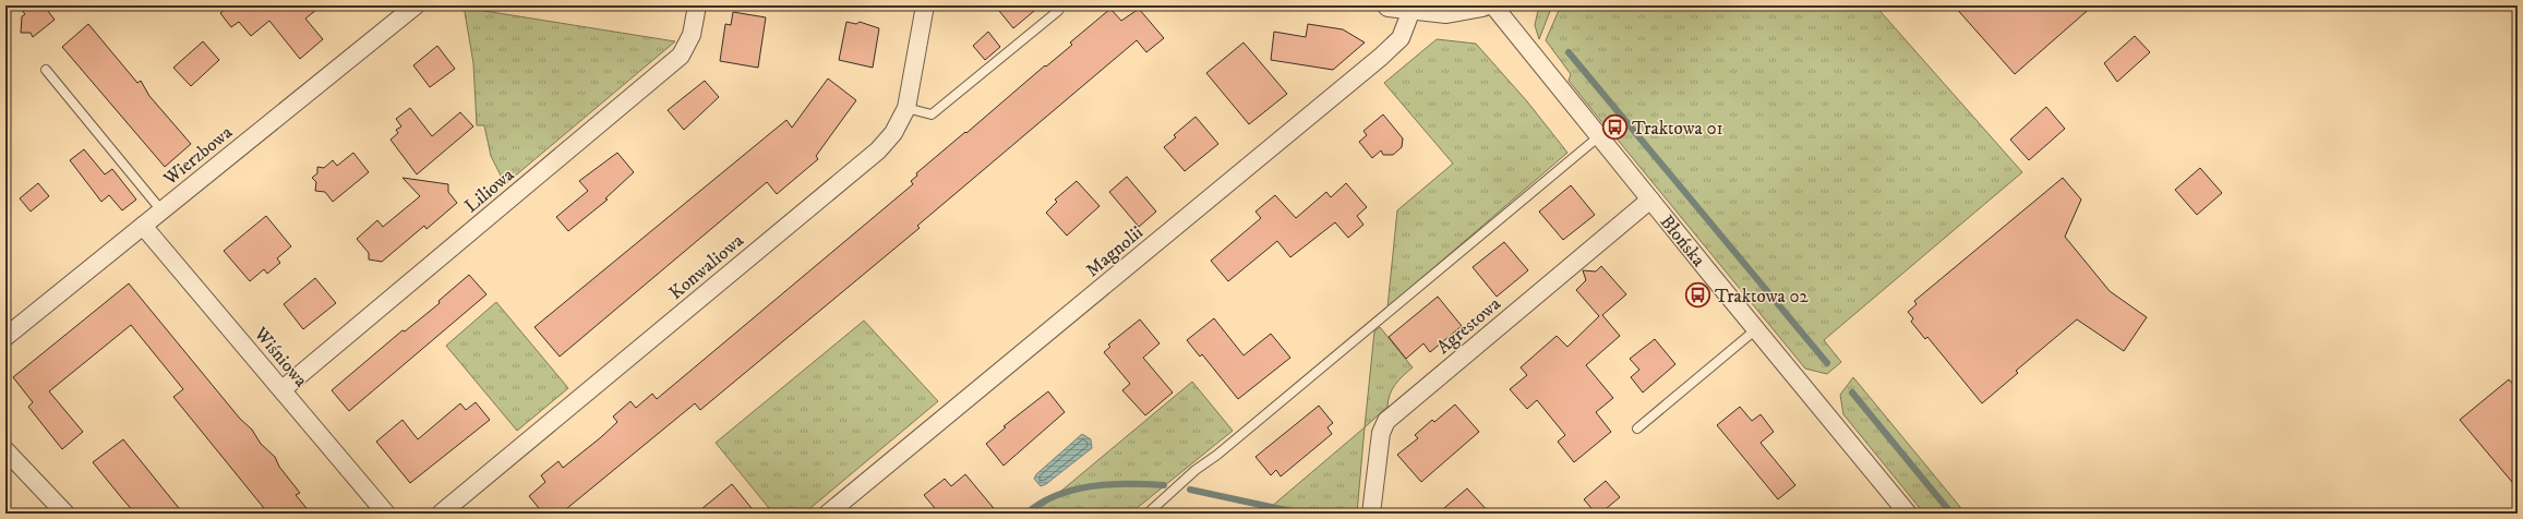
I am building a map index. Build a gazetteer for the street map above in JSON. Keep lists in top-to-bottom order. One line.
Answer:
{"streets":{"street":["Wierzbowa","Liliowa","Błońska","Magnolii","Konwaliowa","Agrestowa","Wiśniowa"]},"crossings":[["Wierzbowa","Wiśniowa"],["Liliowa","Wiśniowa"],["Błońska","Agrestowa"]],"places":{"bus stop":["Traktowa 01","Traktowa 02"]}}
